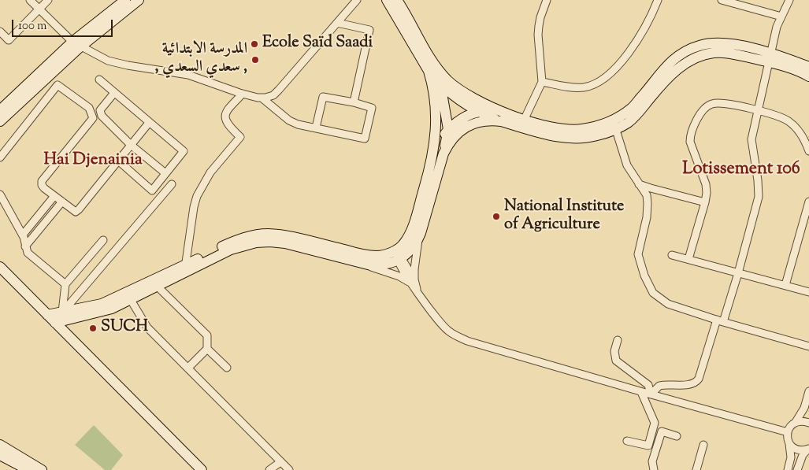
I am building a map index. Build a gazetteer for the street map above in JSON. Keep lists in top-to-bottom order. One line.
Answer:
{"districts":["Hai Djenainia","Lotissement 106"],"places":["Ecole Saïd Saadi","المدرسة الابتدائية , سعدي السعدي ,","National Institute of Agriculture","SUCH"],"scale_bar":"100 m"}
